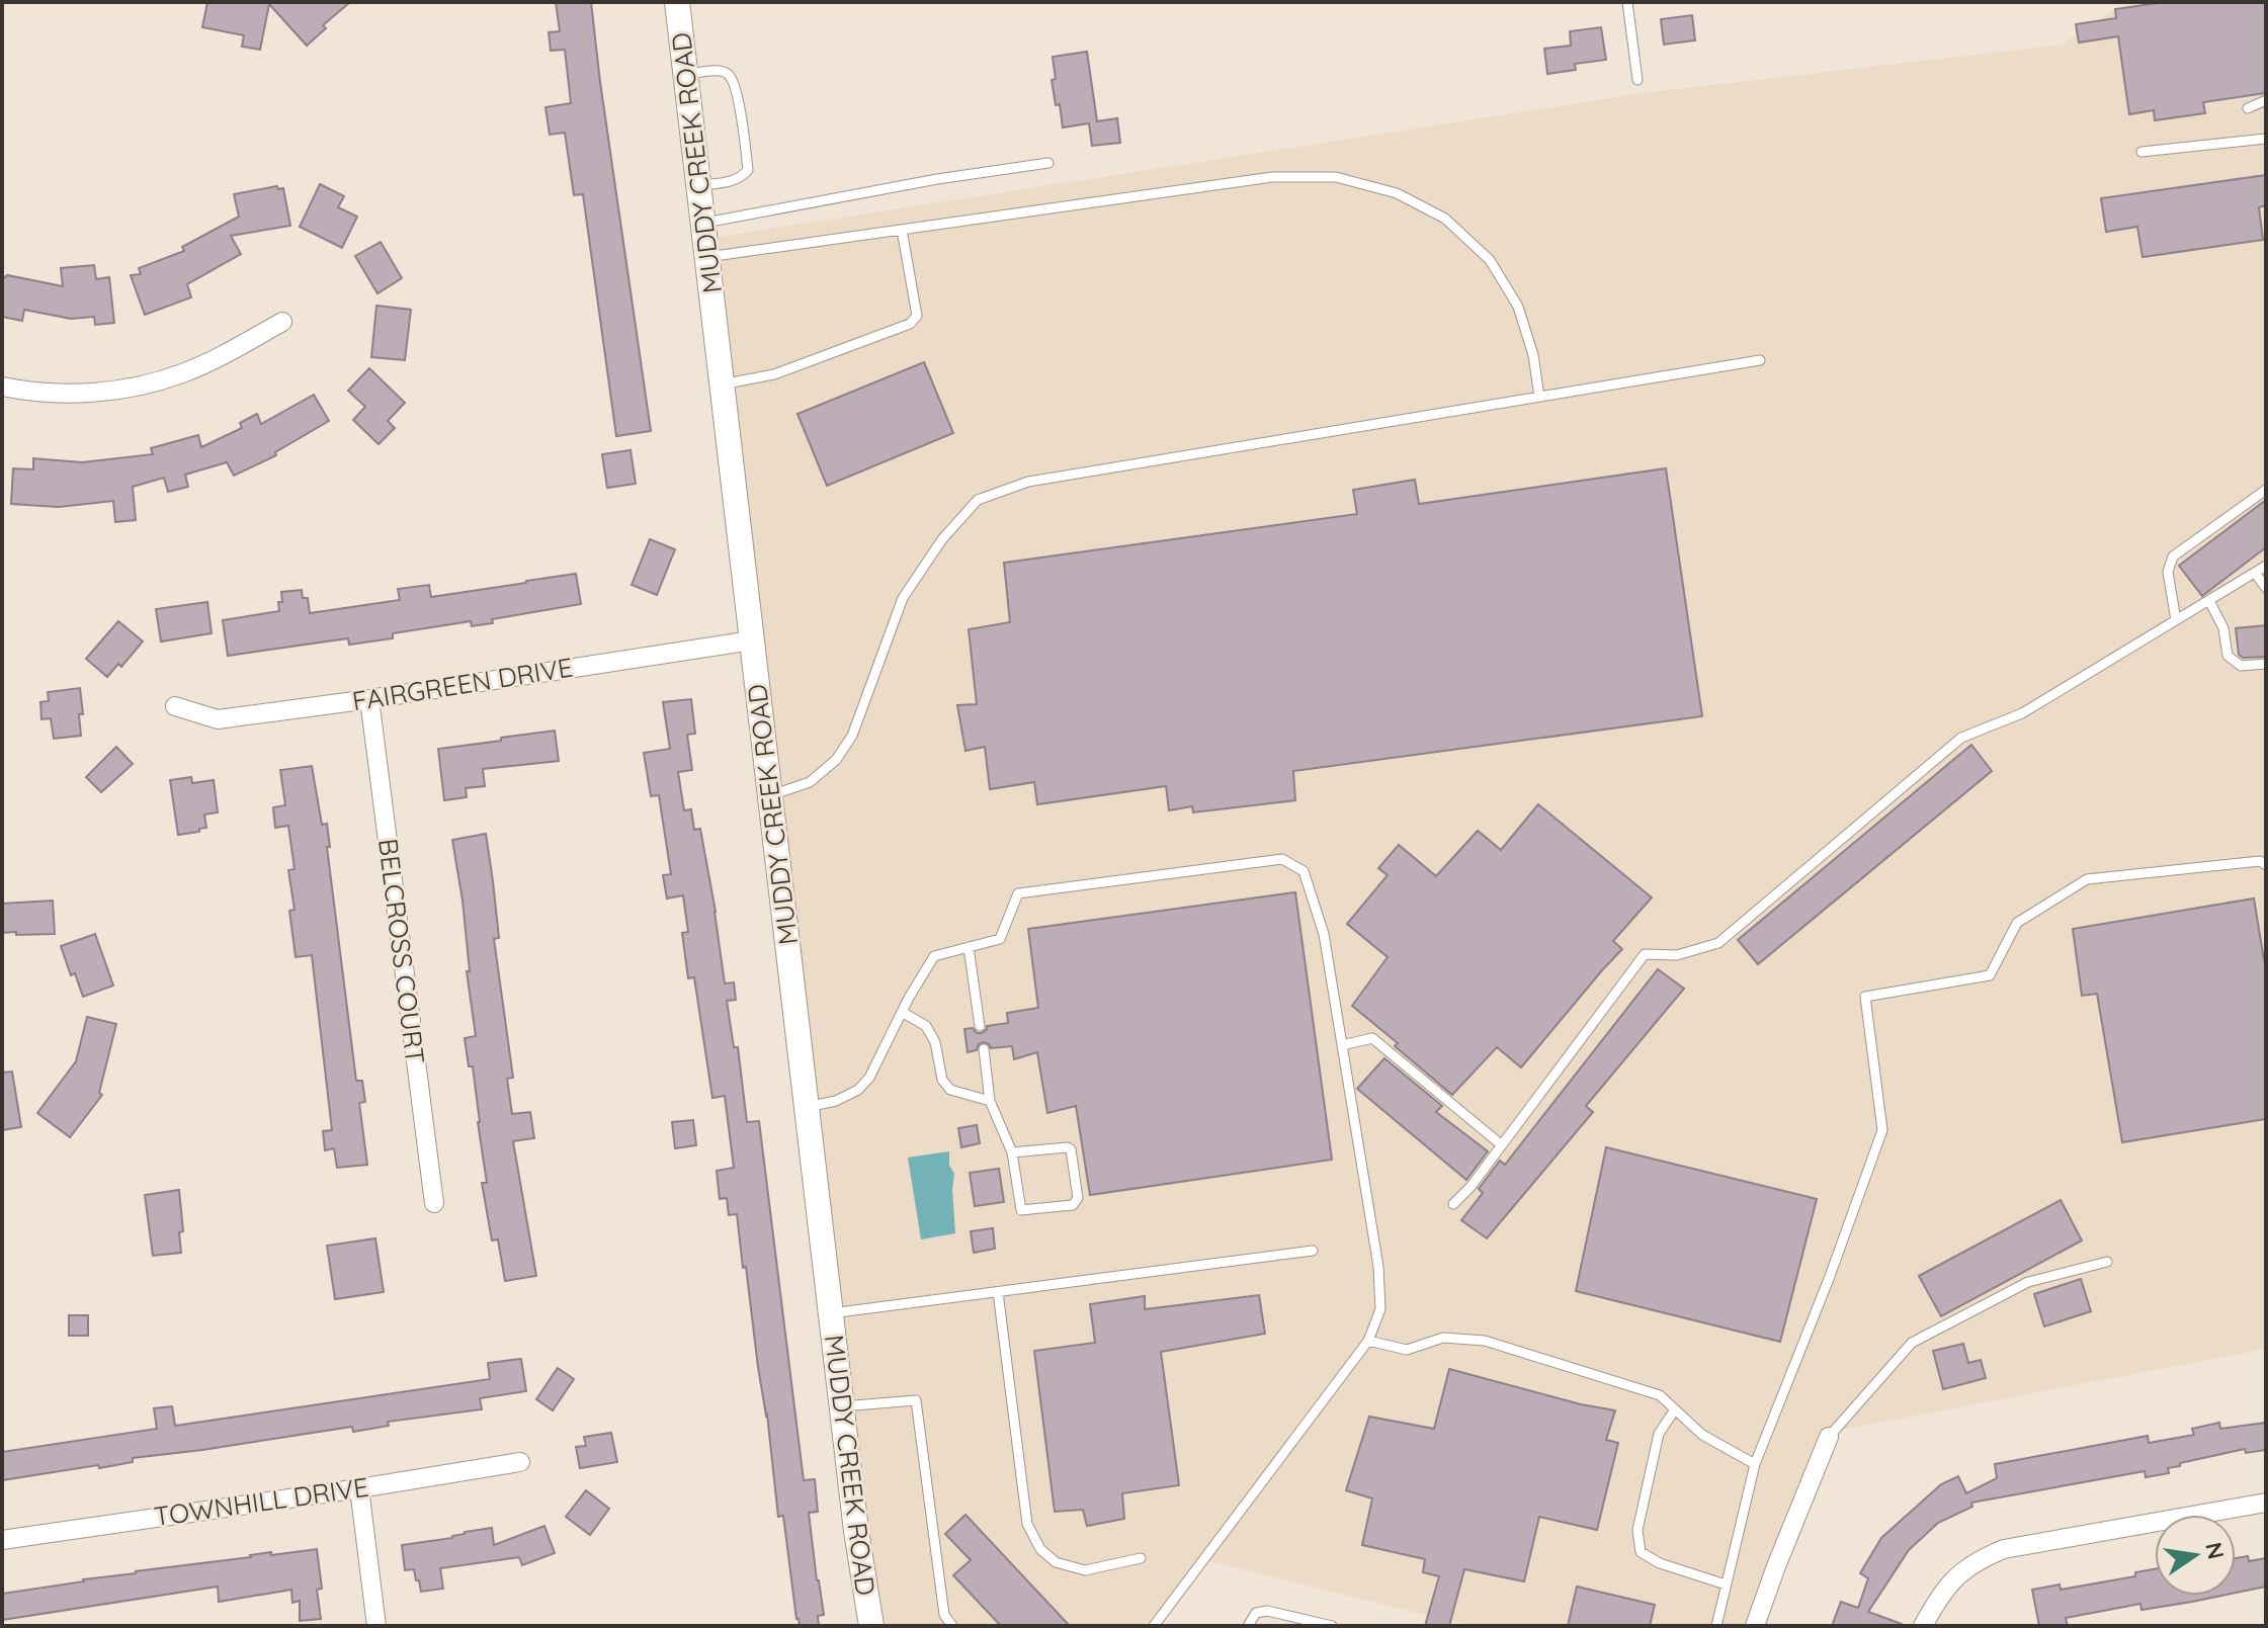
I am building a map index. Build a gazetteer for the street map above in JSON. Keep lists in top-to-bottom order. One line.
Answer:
{"streets":{"street":["MUDDY CREEK ROAD","FAIRGREEN DRIVE","BELCROSS COURT","TOWNHILL DRIVE"]},"crossings":[["MUDDY CREEK ROAD","FAIRGREEN DRIVE"],["FAIRGREEN DRIVE","BELCROSS COURT"]],"north":"right"}
